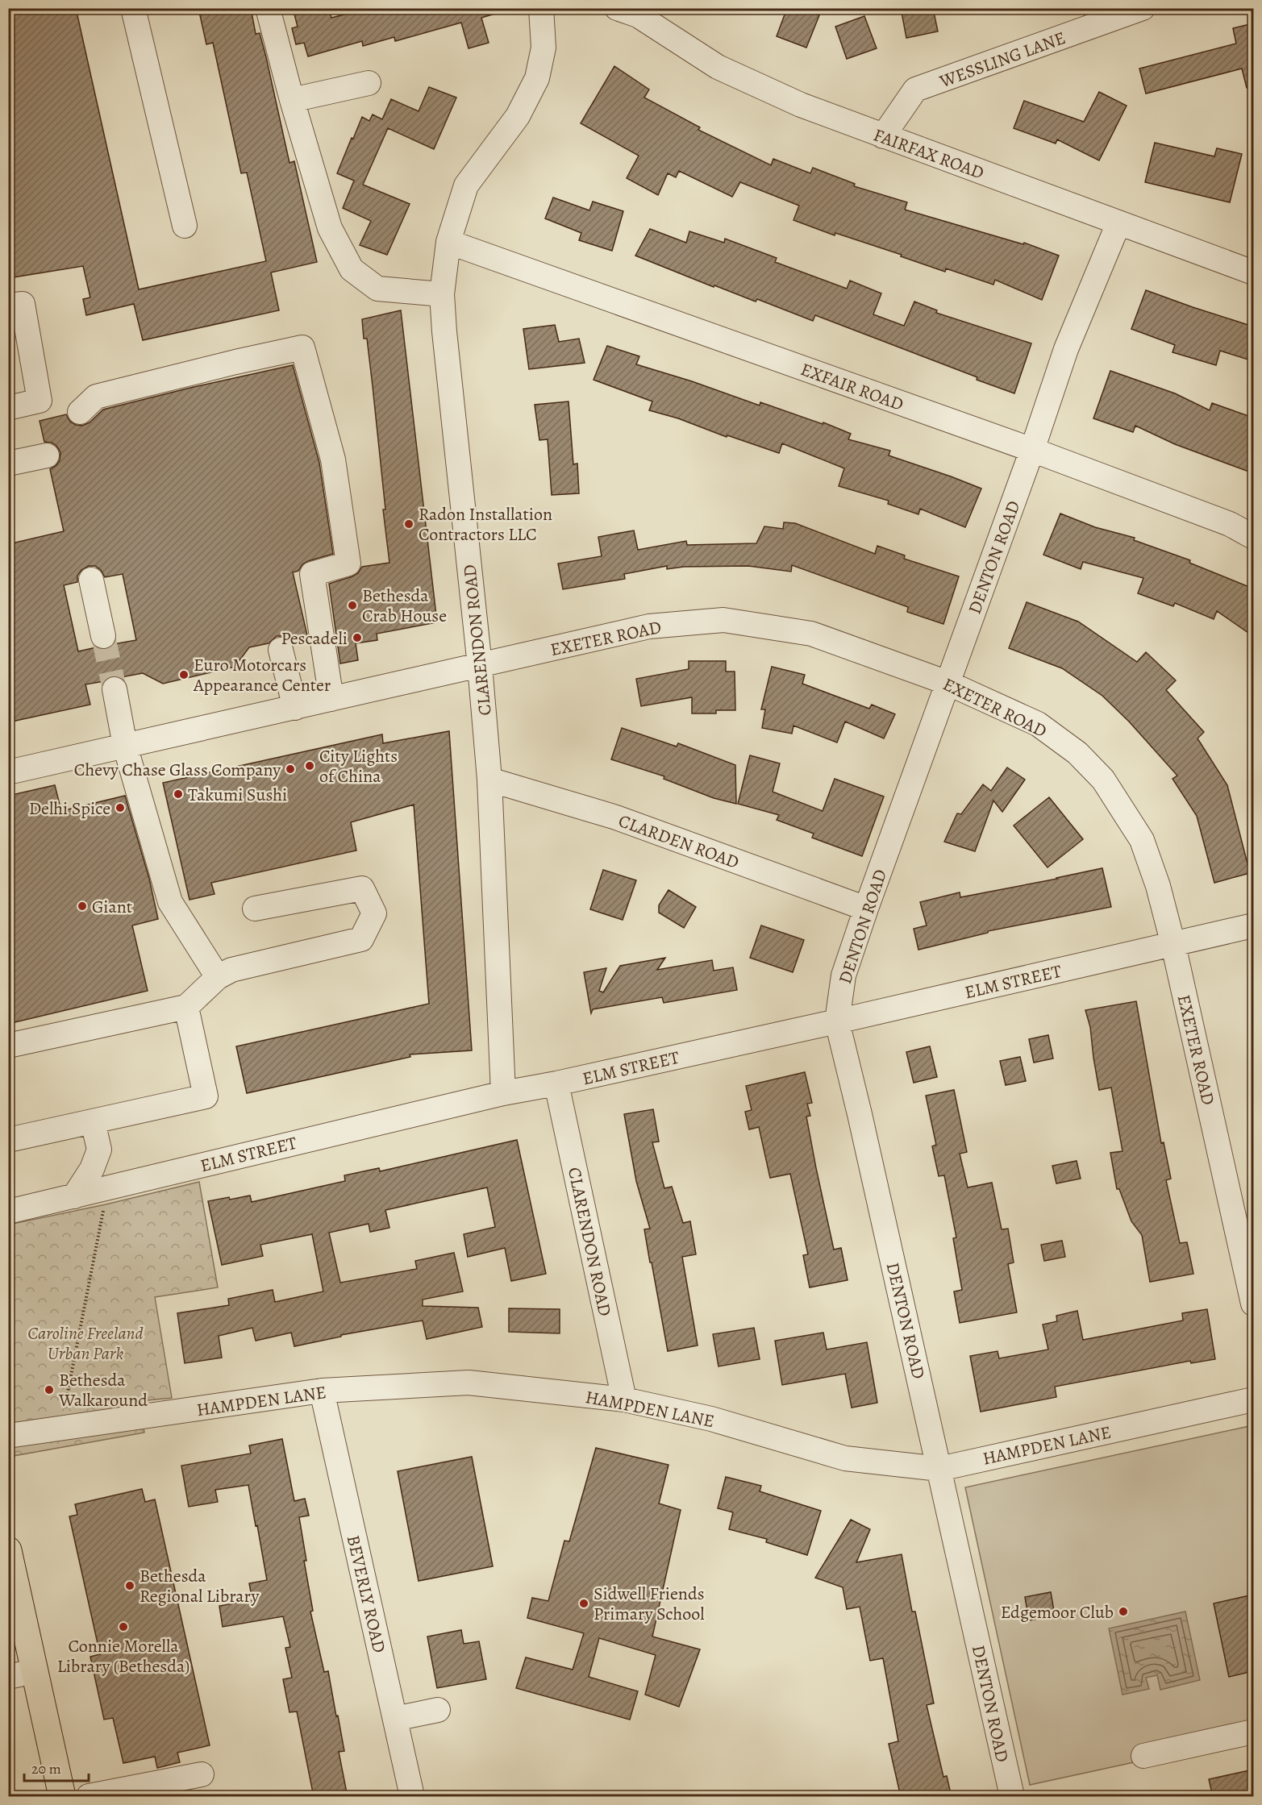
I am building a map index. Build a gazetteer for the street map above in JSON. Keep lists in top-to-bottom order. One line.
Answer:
{"streets":{"street":["WESSLING LANE","FAIRFAX ROAD","EXFAIR ROAD","DENTON ROAD","EXETER ROAD","CLARENDON ROAD","CLARDEN ROAD","ELM STREET","HAMPDEN LANE","BEVERLY ROAD"]},"crossings":[["WESSLING LANE","FAIRFAX ROAD"],["FAIRFAX ROAD","DENTON ROAD"],["EXFAIR ROAD","DENTON ROAD"],["EXFAIR ROAD","CLARENDON ROAD"],["DENTON ROAD","EXETER ROAD"],["DENTON ROAD","CLARDEN ROAD"],["DENTON ROAD","ELM STREET"],["DENTON ROAD","HAMPDEN LANE"],["EXETER ROAD","CLARENDON ROAD"],["EXETER ROAD","ELM STREET"],["CLARENDON ROAD","CLARDEN ROAD"],["CLARENDON ROAD","ELM STREET"],["CLARENDON ROAD","HAMPDEN LANE"],["HAMPDEN LANE","BEVERLY ROAD"]],"parks":["Caroline Freeland Urban Park"],"places":["Radon Installation Contractors LLC","Bethesda Crab House","Pescadeli","Euro Motorcars Appearance Center","City Lights of China","Chevy Chase Glass Company","Takumi Sushi","Delhi Spice","Giant","Bethesda Walkaround","Bethesda Regional Library","Sidwell Friends Primary School","Edgemoor Club","Connie Morella Library (Bethesda)"],"scale_bar":"20 m"}
